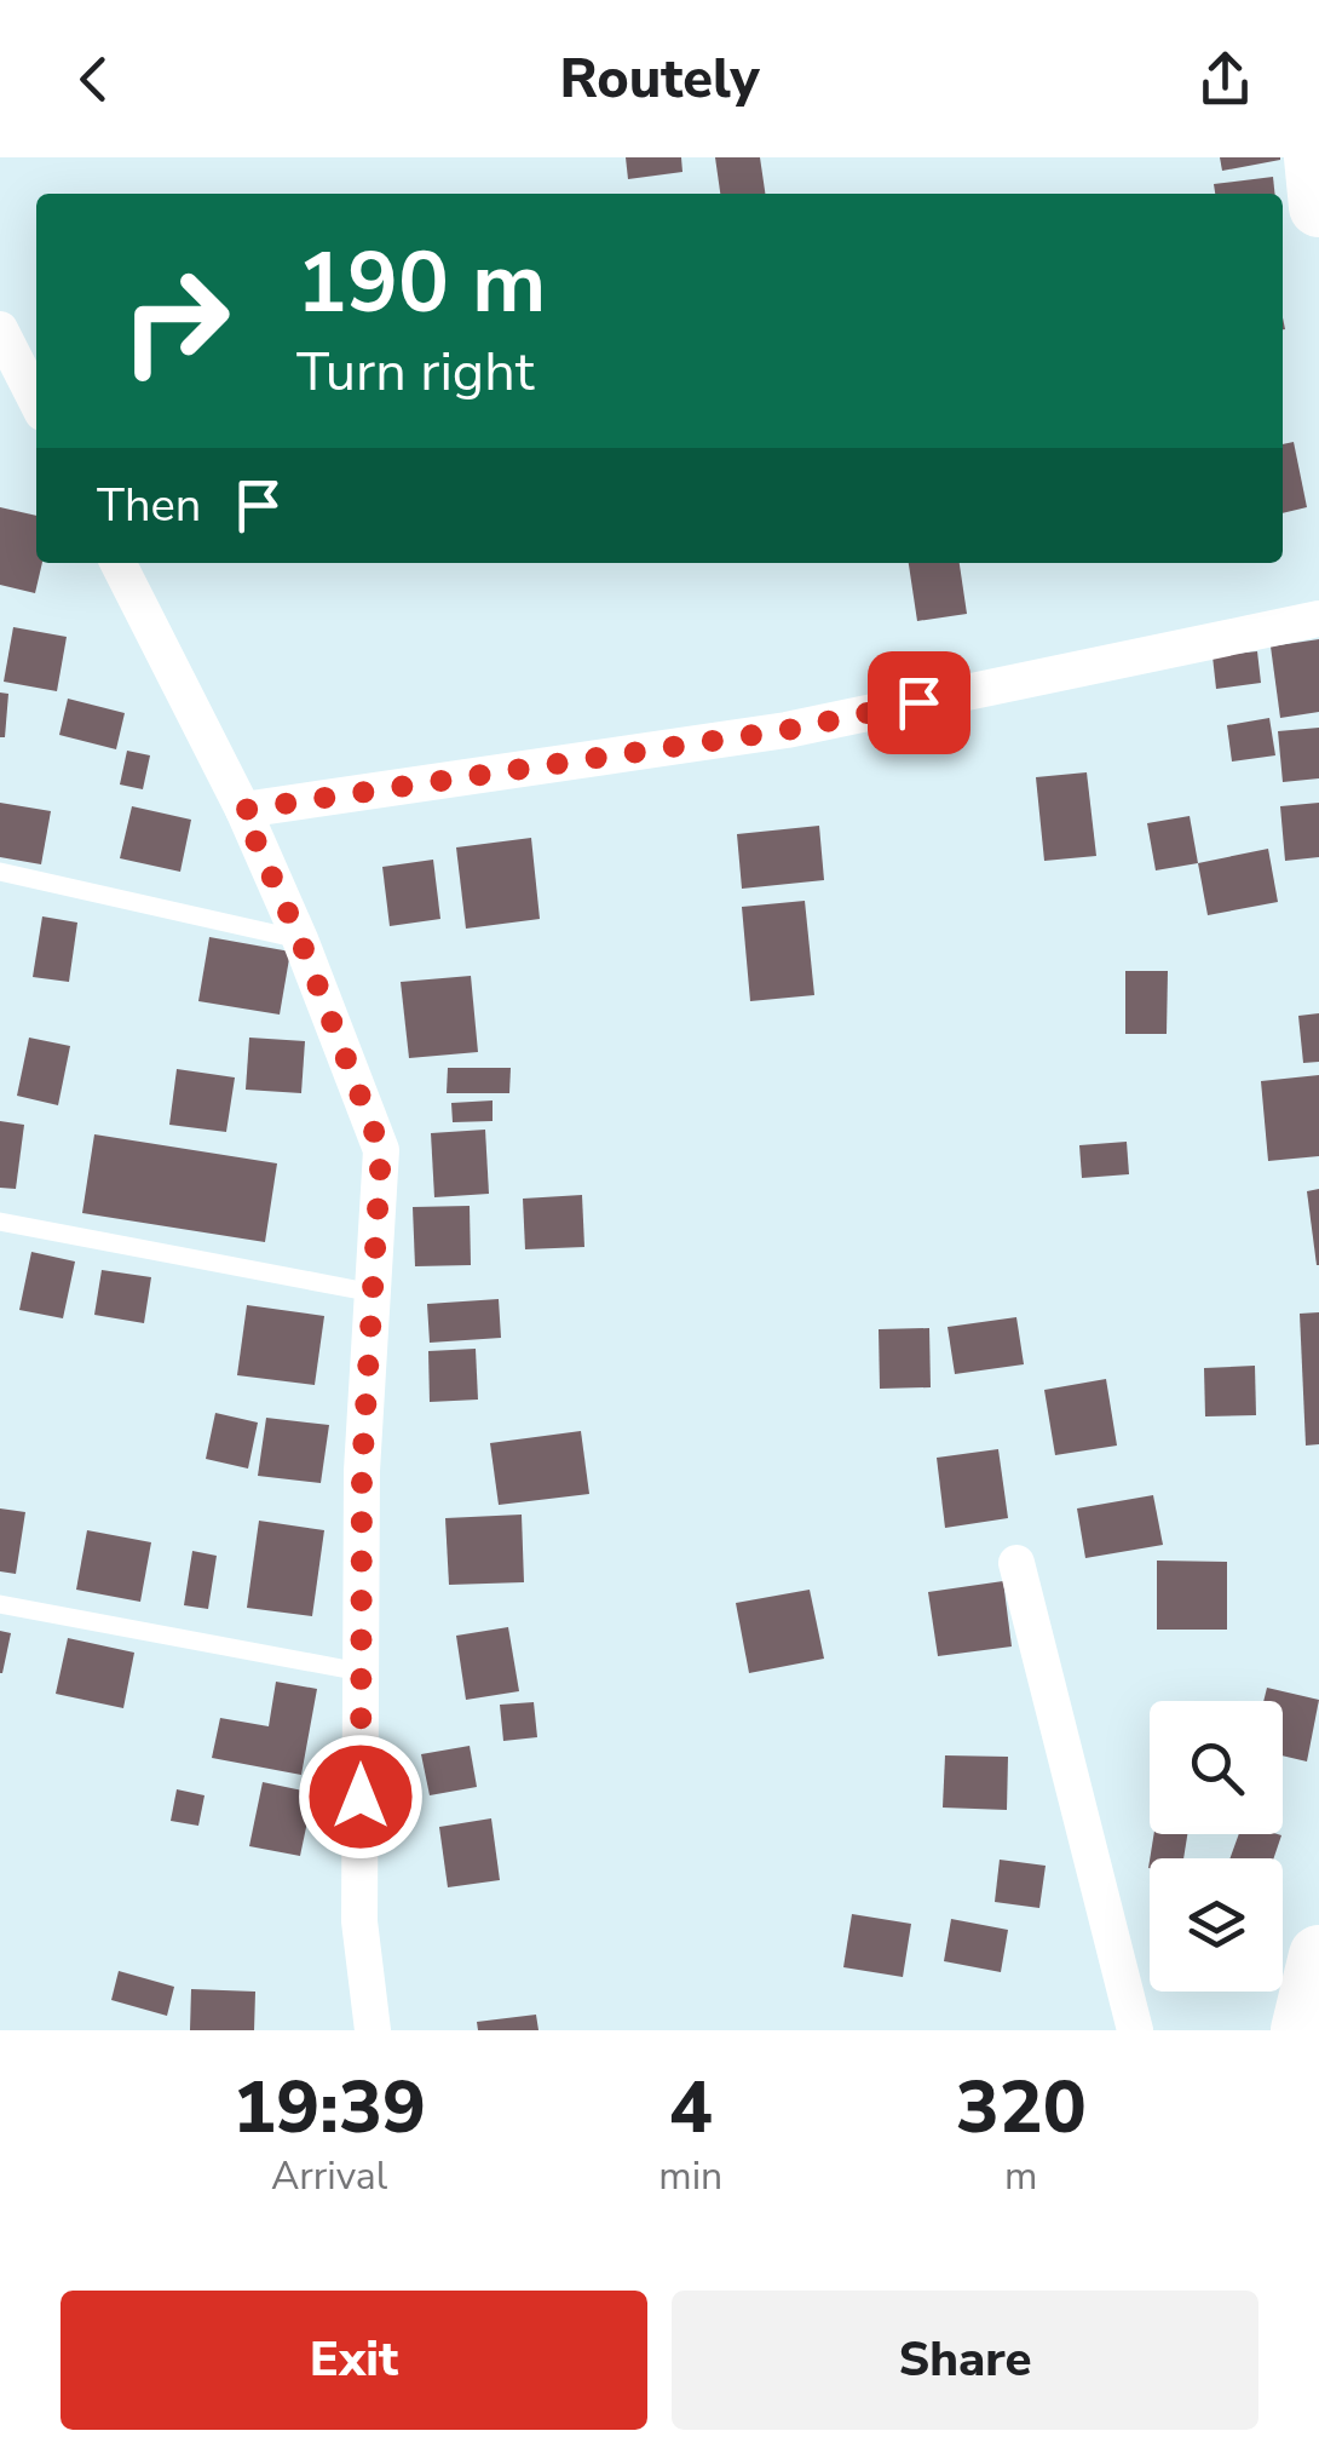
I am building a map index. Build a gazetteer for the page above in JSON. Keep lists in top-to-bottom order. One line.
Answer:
{"page":{"header":"Routely","turn":["190 m","Turn right"],"then":"Then","eta":["19:39","Arrival","4","min","320","m"],"buttons":["Exit","Share"]}}
